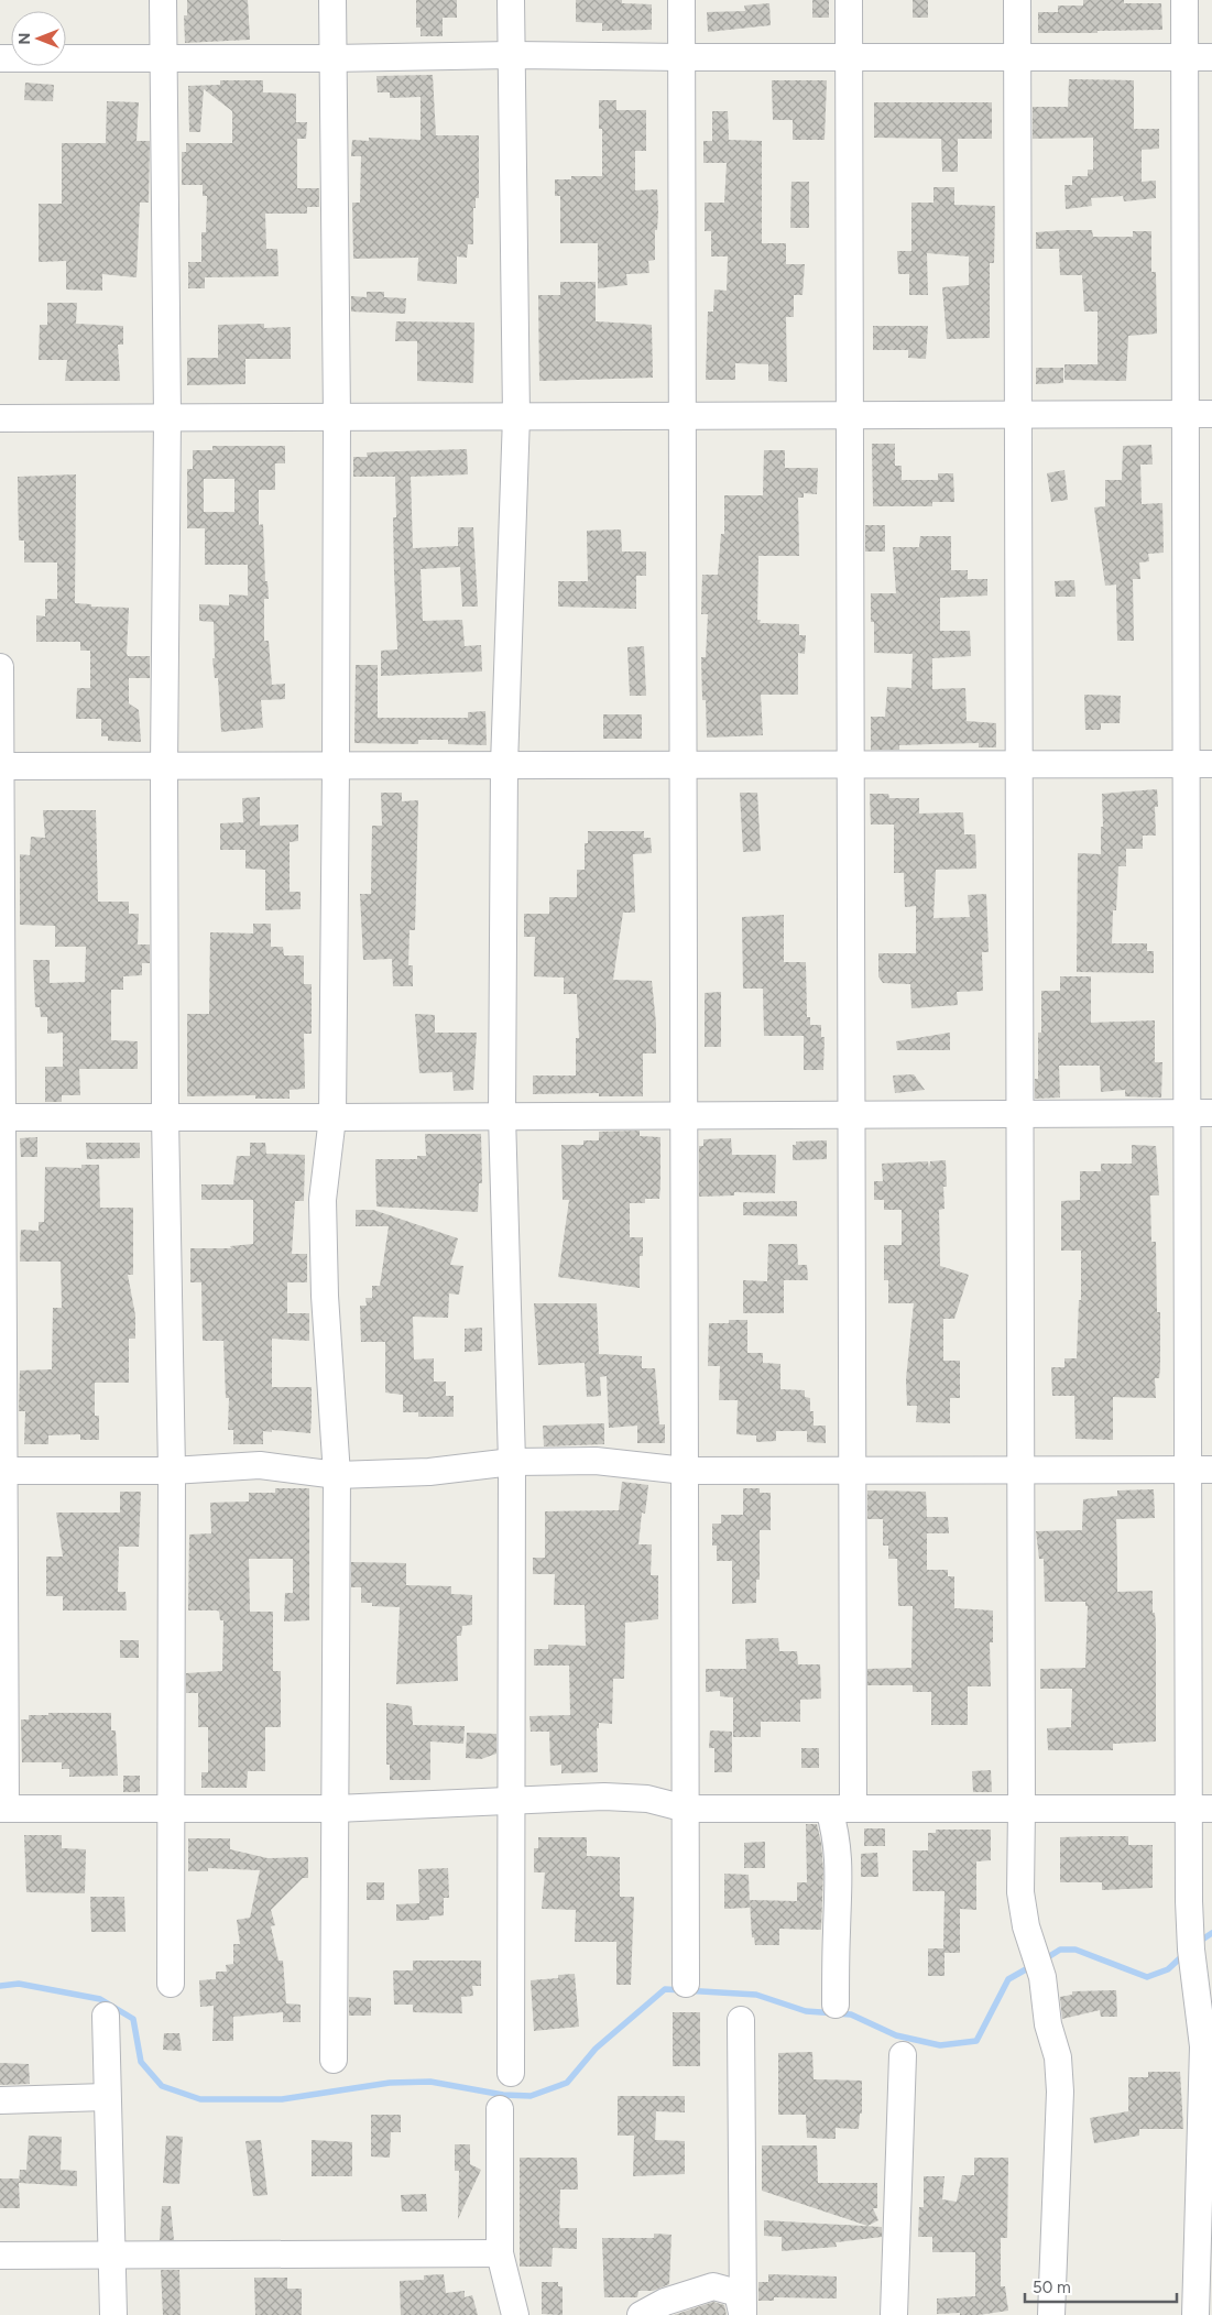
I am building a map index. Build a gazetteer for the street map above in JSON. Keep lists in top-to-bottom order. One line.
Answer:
{"scale_bar":"50 m","north":"left"}
